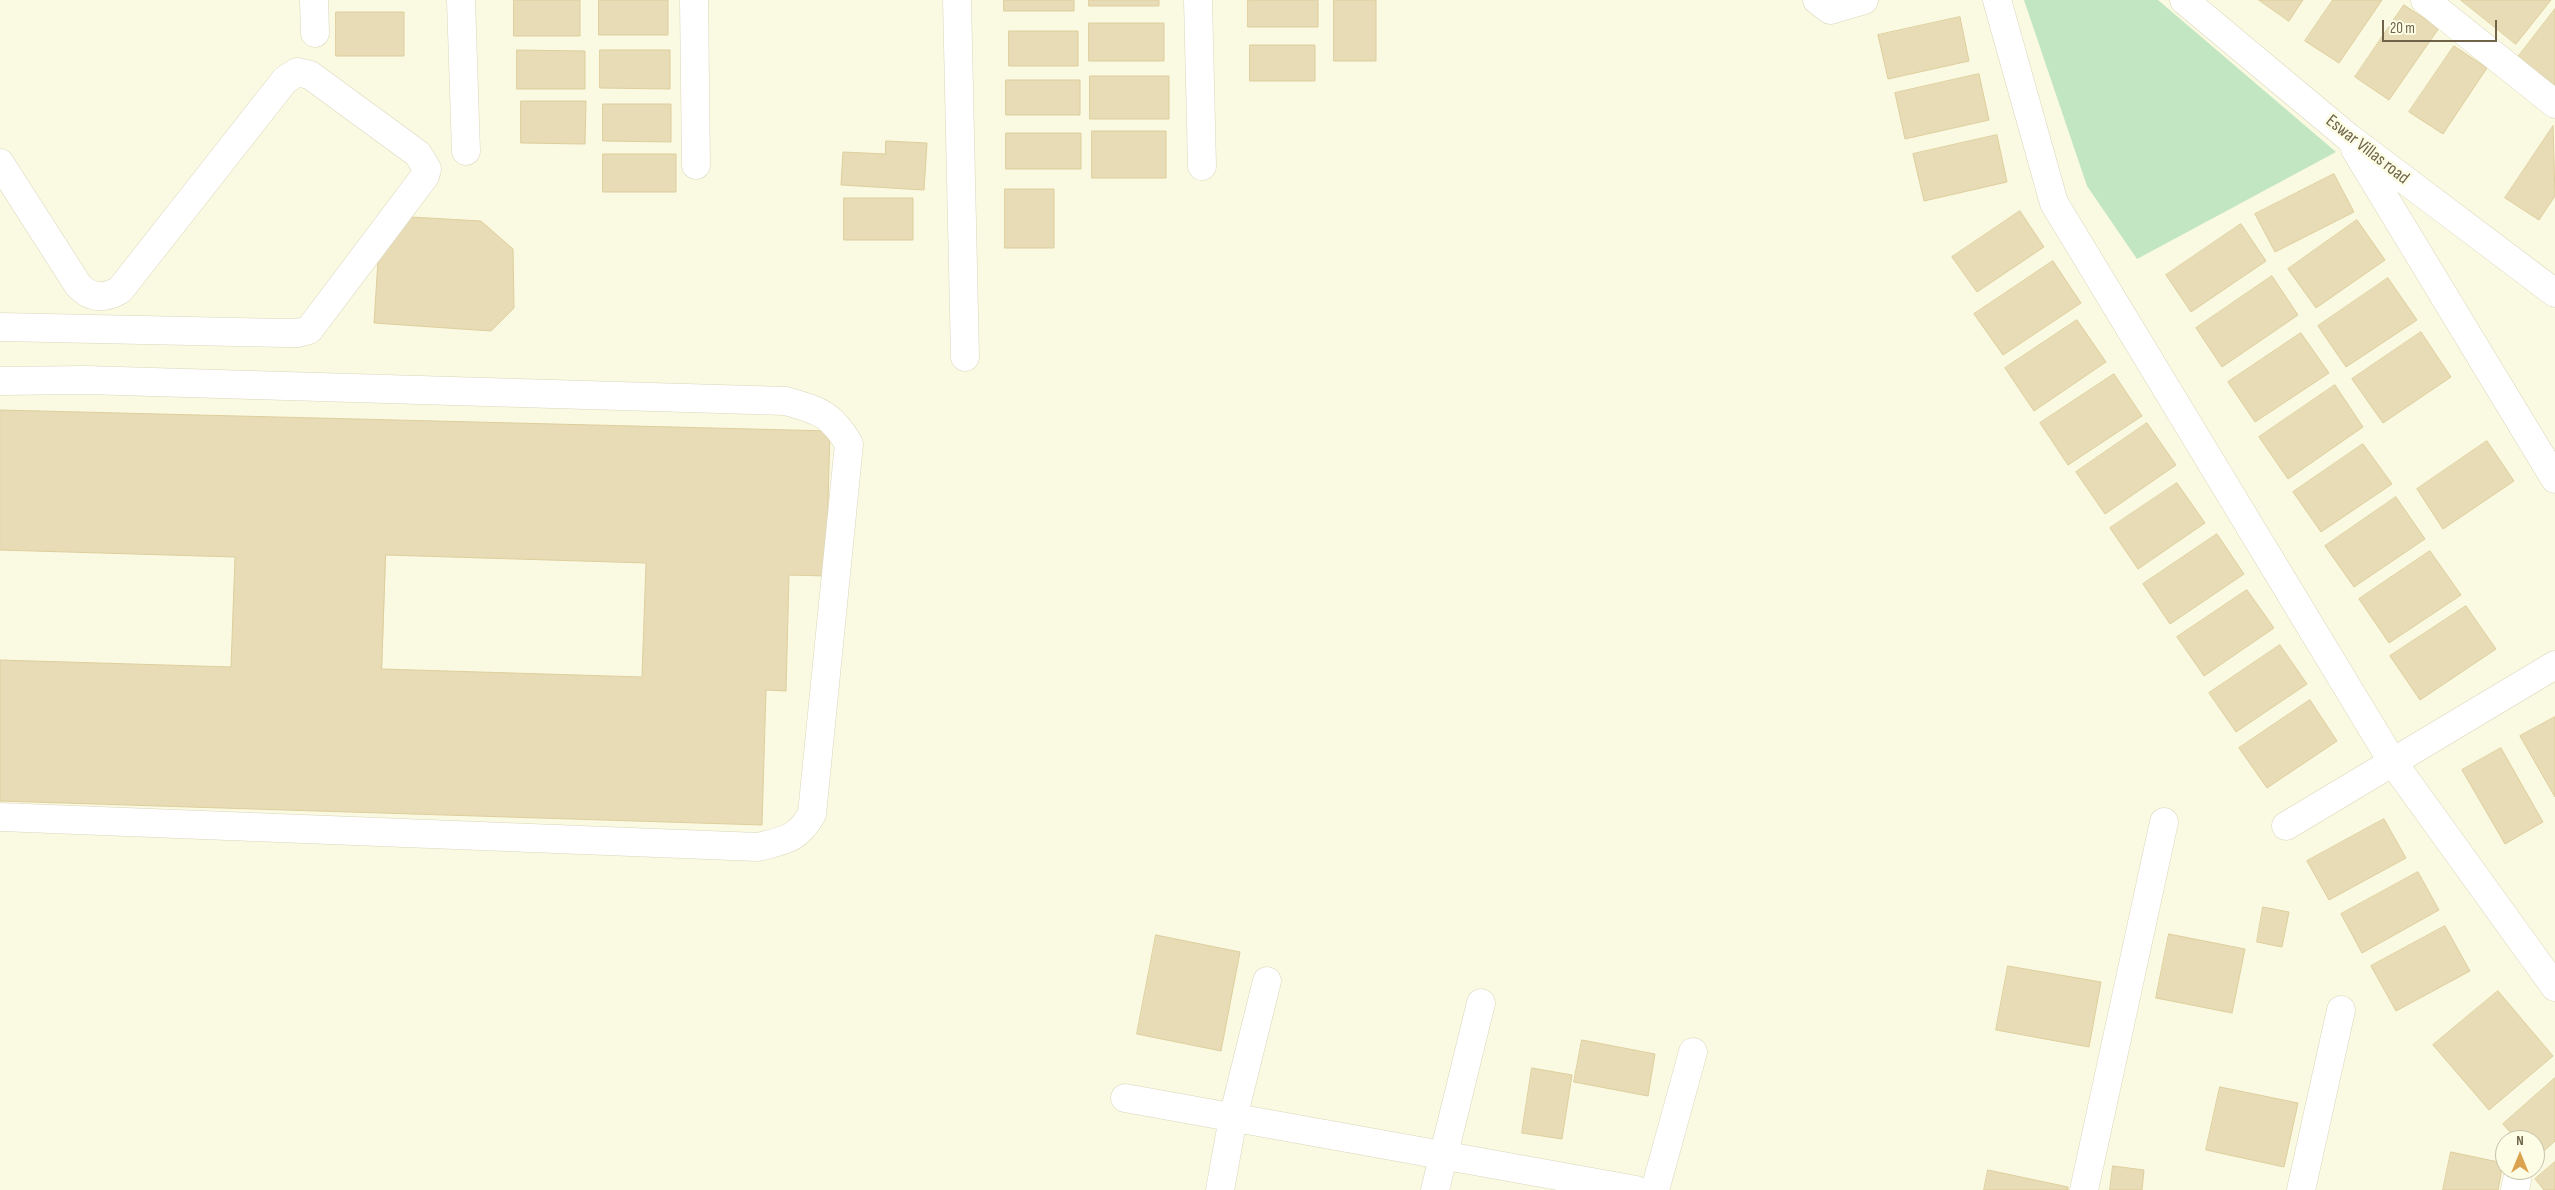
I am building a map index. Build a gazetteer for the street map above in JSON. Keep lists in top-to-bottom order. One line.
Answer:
{"streets":{"street":["Eswar Villas road"]},"scale_bar":"20 m","north":"top"}
